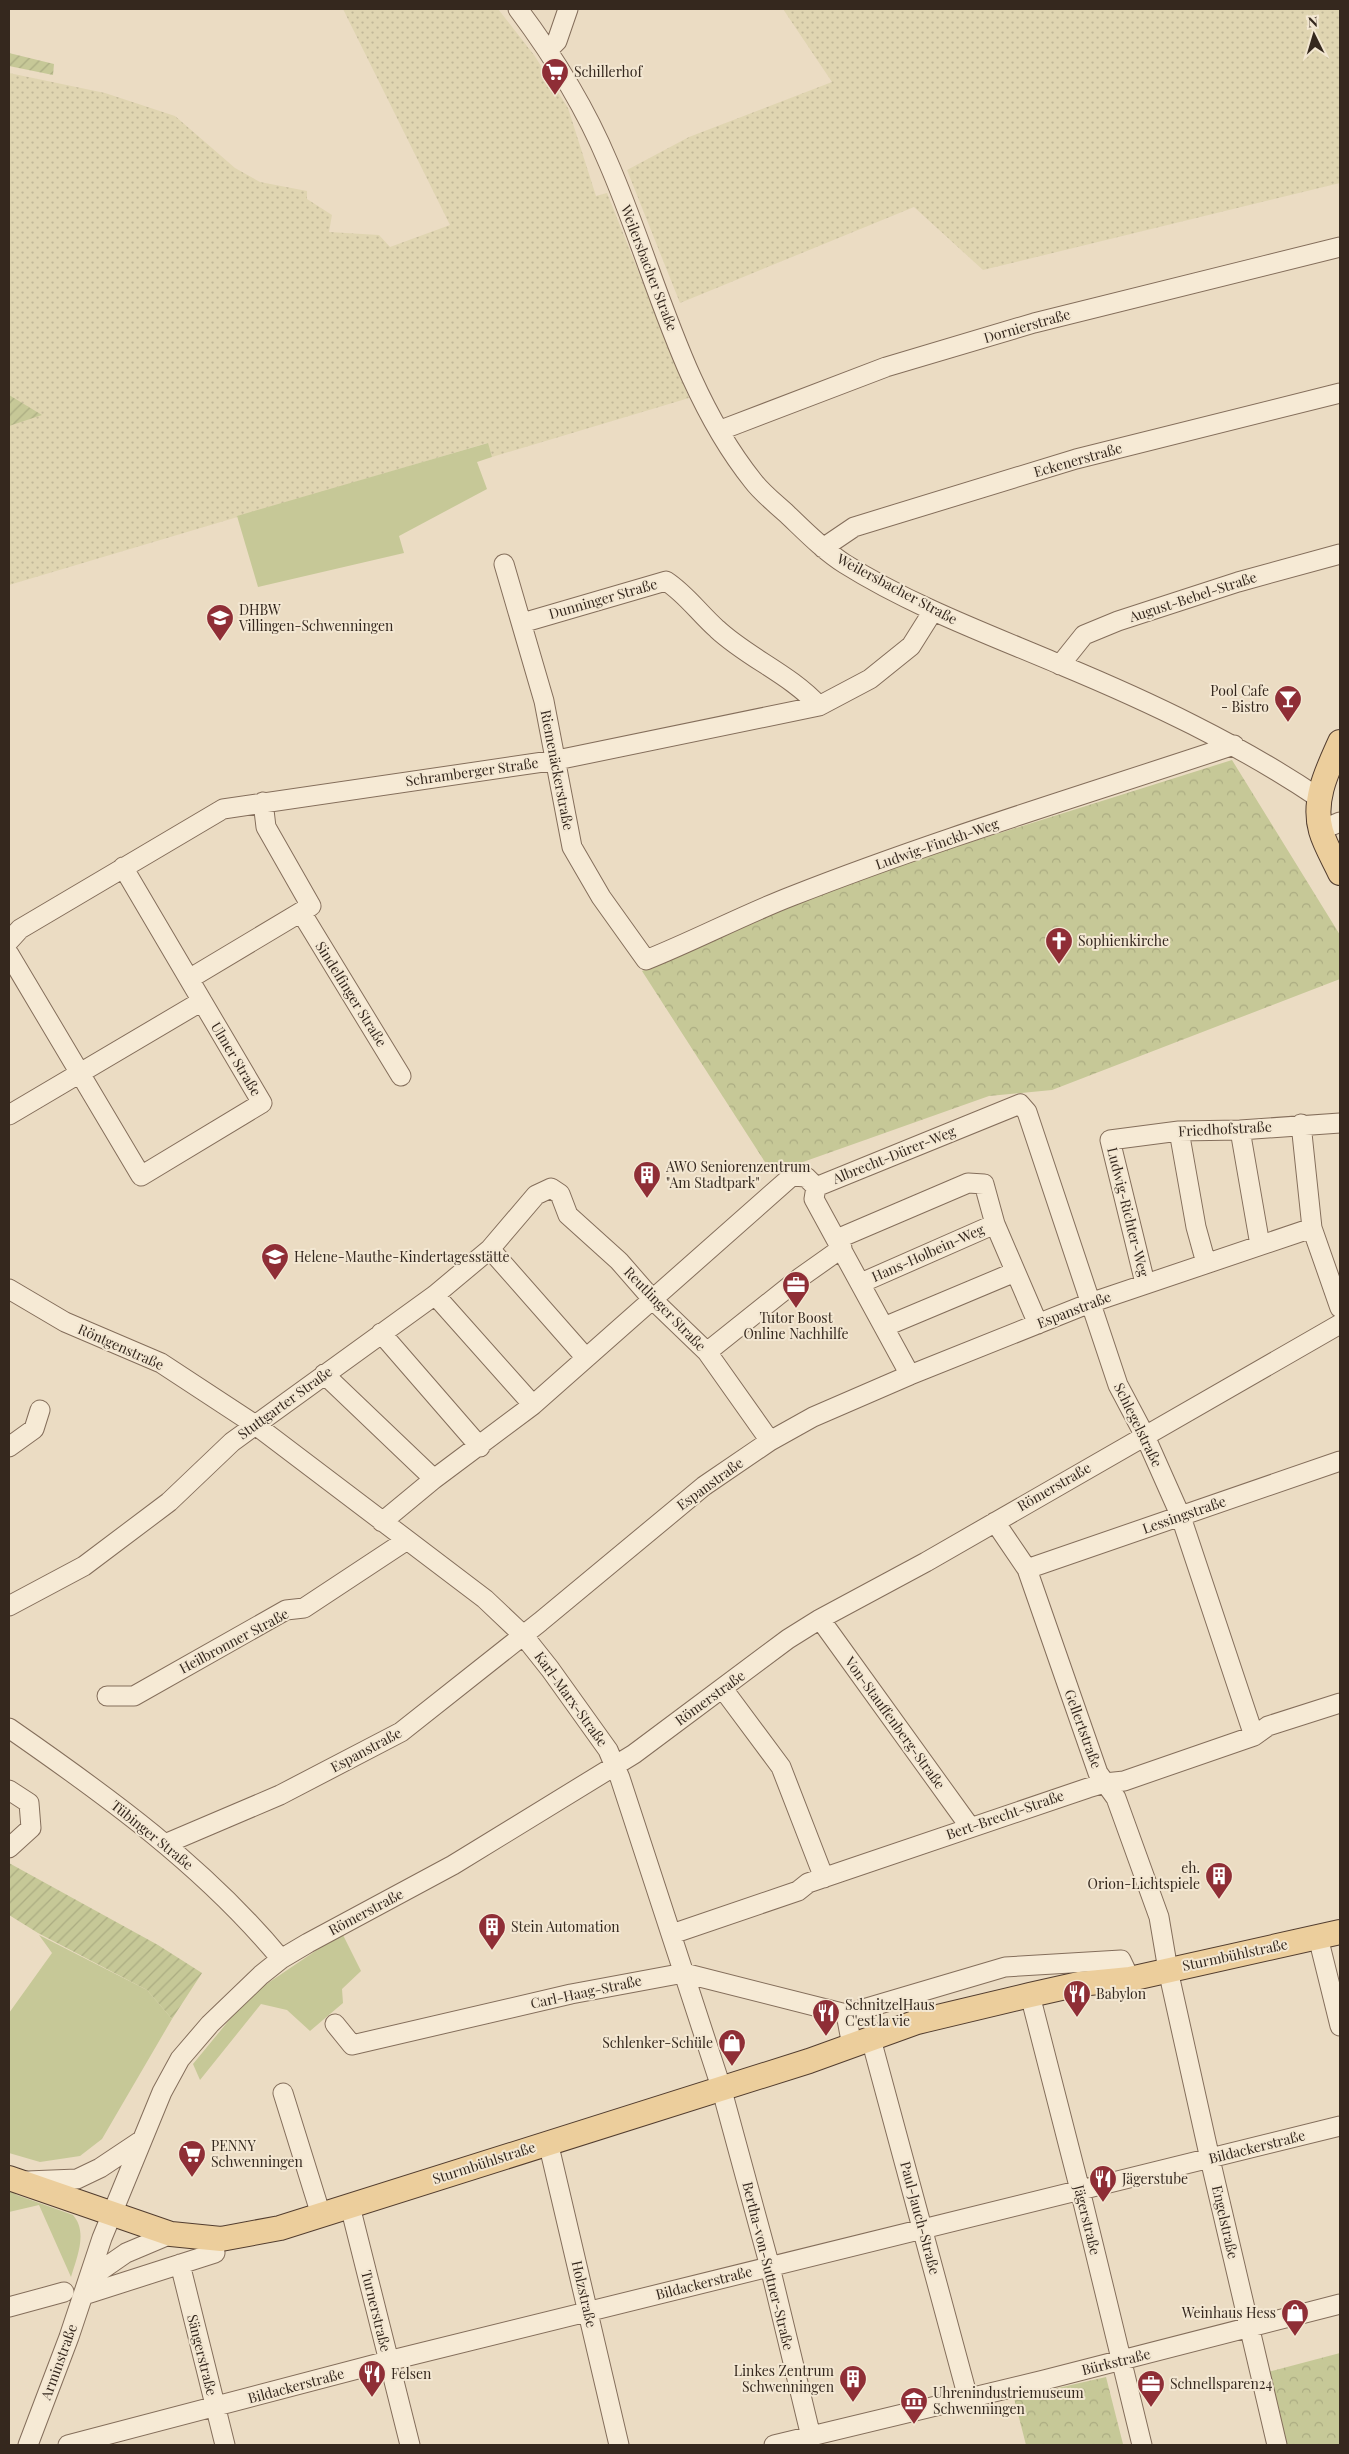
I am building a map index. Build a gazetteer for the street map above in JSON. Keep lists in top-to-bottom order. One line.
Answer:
{"streets":{"main road":["Sturmbühlstraße"],"street":["Weilersbacher Straße","Dornierstraße","Eckenerstraße","August-Bebel-Straße","Dunninger Straße","Riemenäckerstraße","Schramberger Straße","Ludwig-Finckh-Weg","Sindelfinger Straße","Ulmer Straße","Friedhofstraße","Albrecht-Dürer-Weg","Ludwig-Richter-Weg","Hans-Holbein-Weg","Reutlinger Straße","Espanstraße","Röntgenstraße","Stuttgarter Straße","Schlegelstraße","Römerstraße","Lessingstraße","Heilbronner Straße","Karl-Marx-Straße","Von-Stauffenberg-Straße","Gellertstraße","Bert-Brecht-Straße","Tübinger Straße","Carl-Haag-Straße","Bildackerstraße","Paul-Jauch-Straße","Jägerstraße","Engelstraße","Bertha-von-Suttner-Straße","Holzstraße","Turnerstraße","Sängerstraße","Arminstraße","Bürkstraße"]},"crossings":[["Weilersbacher Straße","Dornierstraße"],["Weilersbacher Straße","Eckenerstraße"],["Weilersbacher Straße","August-Bebel-Straße"],["Weilersbacher Straße","Schramberger Straße"],["Weilersbacher Straße","Ludwig-Finckh-Weg"],["Dunninger Straße","Riemenäckerstraße"],["Dunninger Straße","Schramberger Straße"],["Riemenäckerstraße","Schramberger Straße"],["Riemenäckerstraße","Ludwig-Finckh-Weg"],["Schramberger Straße","Ulmer Straße"],["Friedhofstraße","Ludwig-Richter-Weg"],["Albrecht-Dürer-Weg","Hans-Holbein-Weg"],["Albrecht-Dürer-Weg","Espanstraße"],["Albrecht-Dürer-Weg","Schlegelstraße"],["Ludwig-Richter-Weg","Espanstraße"],["Reutlinger Straße","Espanstraße"],["Reutlinger Straße","Stuttgarter Straße"],["Espanstraße","Schlegelstraße"],["Espanstraße","Karl-Marx-Straße"],["Espanstraße","Tübinger Straße"],["Röntgenstraße","Stuttgarter Straße"],["Röntgenstraße","Karl-Marx-Straße"],["Stuttgarter Straße","Karl-Marx-Straße"],["Schlegelstraße","Römerstraße"],["Schlegelstraße","Lessingstraße"],["Schlegelstraße","Bert-Brecht-Straße"],["Römerstraße","Karl-Marx-Straße"],["Römerstraße","Von-Stauffenberg-Straße"],["Römerstraße","Gellertstraße"],["Römerstraße","Tübinger Straße"],["Römerstraße","Sturmbühlstraße"],["Römerstraße","Arminstraße"],["Lessingstraße","Gellertstraße"],["Heilbronner Straße","Karl-Marx-Straße"],["Karl-Marx-Straße","Bert-Brecht-Straße"],["Karl-Marx-Straße","Sturmbühlstraße"],["Karl-Marx-Straße","Carl-Haag-Straße"],["Karl-Marx-Straße","Bertha-von-Suttner-Straße"],["Von-Stauffenberg-Straße","Bert-Brecht-Straße"],["Gellertstraße","Bert-Brecht-Straße"],["Gellertstraße","Sturmbühlstraße"],["Gellertstraße","Engelstraße"],["Sturmbühlstraße","Paul-Jauch-Straße"],["Sturmbühlstraße","Jägerstraße"],["Sturmbühlstraße","Engelstraße"],["Sturmbühlstraße","Bertha-von-Suttner-Straße"],["Sturmbühlstraße","Holzstraße"],["Sturmbühlstraße","Turnerstraße"],["Sturmbühlstraße","Arminstraße"],["Bildackerstraße","Paul-Jauch-Straße"],["Bildackerstraße","Jägerstraße"],["Bildackerstraße","Engelstraße"],["Bildackerstraße","Bertha-von-Suttner-Straße"],["Bildackerstraße","Holzstraße"],["Bildackerstraße","Turnerstraße"],["Bildackerstraße","Sängerstraße"],["Paul-Jauch-Straße","Bürkstraße"],["Jägerstraße","Bürkstraße"],["Engelstraße","Bürkstraße"],["Bertha-von-Suttner-Straße","Bürkstraße"]],"places":{"supermarket":["Schillerhof","PENNY Schwenningen"],"school or university":["DHBW Villingen-Schwenningen","Helene-Mauthe-Kindertagesstätte"],"bar":["Pool Cafe - Bistro"],"church":["Sophienkirche"],"building":["AWO Seniorenzentrum \"Am Stadtpark\"","eh. Orion-Lichtspiele","Stein Automation","Linkes Zentrum Schwenningen"],"office":["Tutor Boost Online Nachhilfe","Schnellsparen24"],"restaurant":["Babylon","SchnitzelHaus C'est la vie","Jägerstube","Felsen"],"shop":["Schlenker-Schüle","Weinhaus Hess"],"museum":["Uhrenindustriemuseum Schwenningen"]},"north":"top"}
